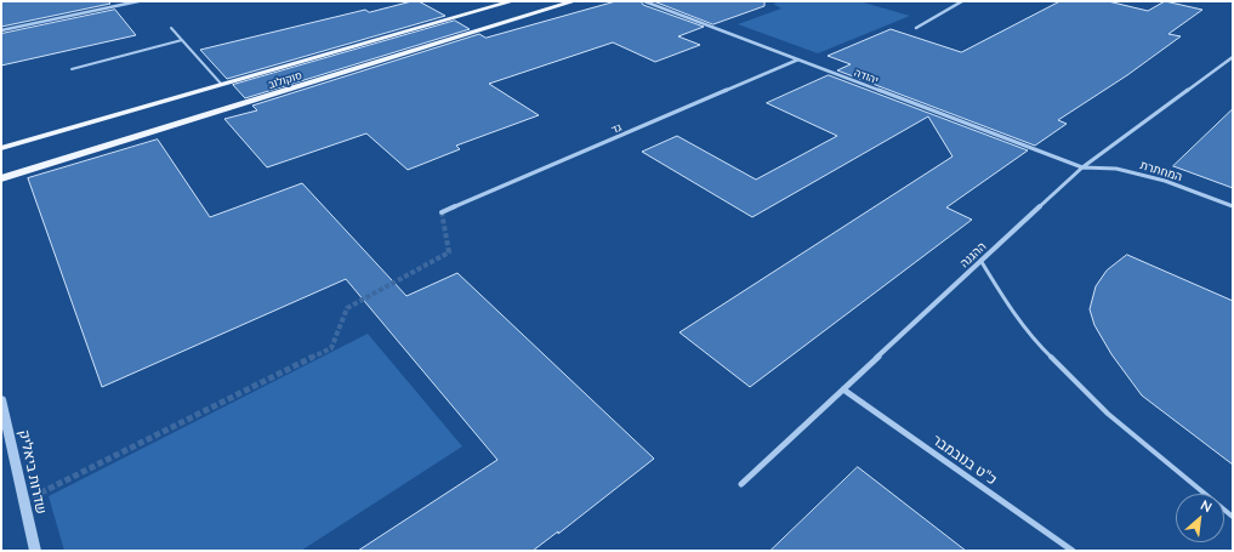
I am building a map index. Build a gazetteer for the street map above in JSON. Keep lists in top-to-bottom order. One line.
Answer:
{"streets":{"main road":["סוקולוב"],"street":["יהודה","גד","המחתרת","ההגנה","כ\"ט בנובמבר","שדרות ביאליק"]},"crossings":[["יהודה","גד"],["יהודה","המחתרת"],["יהודה","ההגנה"],["המחתרת","ההגנה"],["ההגנה","כ\"ט בנובמבר"]],"north":"top right"}
